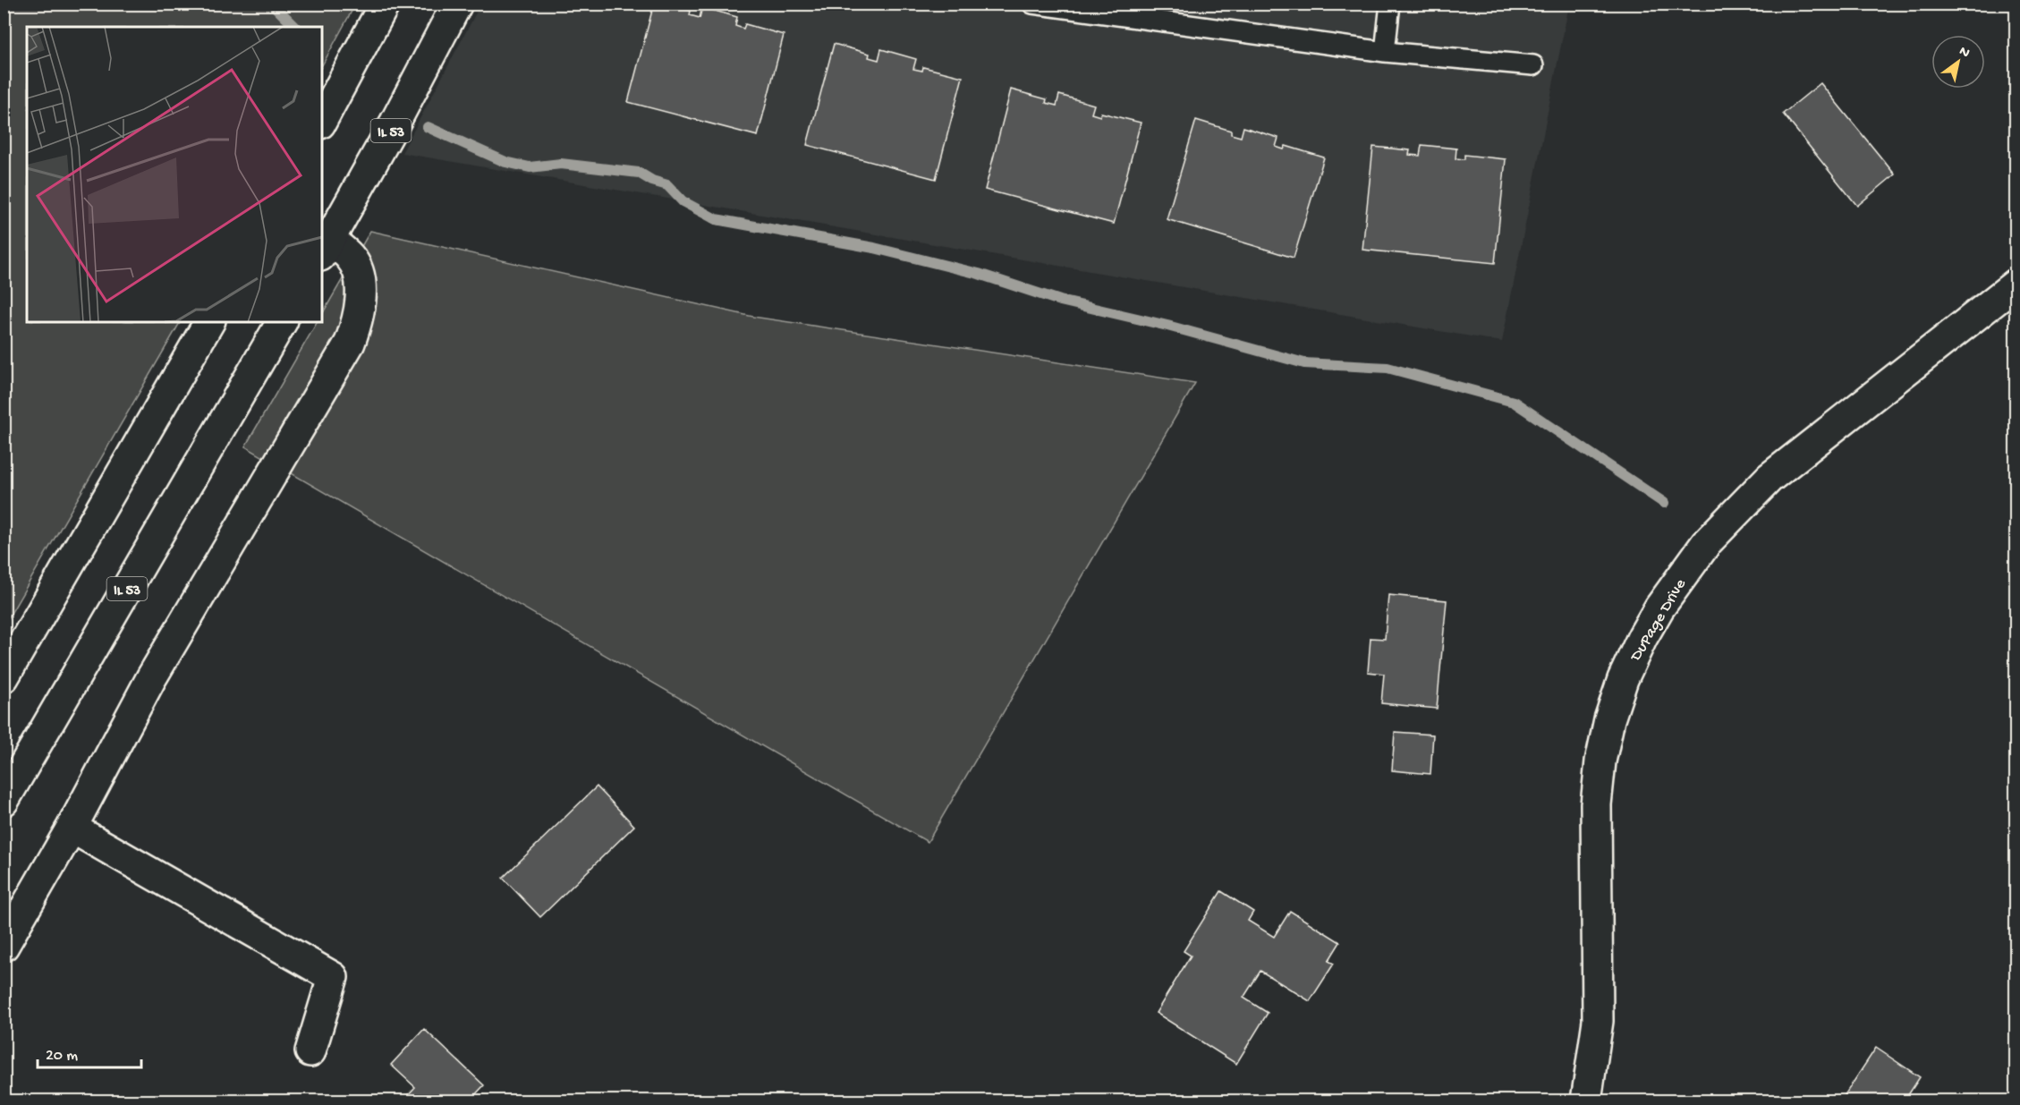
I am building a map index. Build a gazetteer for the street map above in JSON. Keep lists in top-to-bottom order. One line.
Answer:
{"streets":{"street":["IL 53","DuPage Drive"]},"scale_bar":"20 m","north":"top right"}
